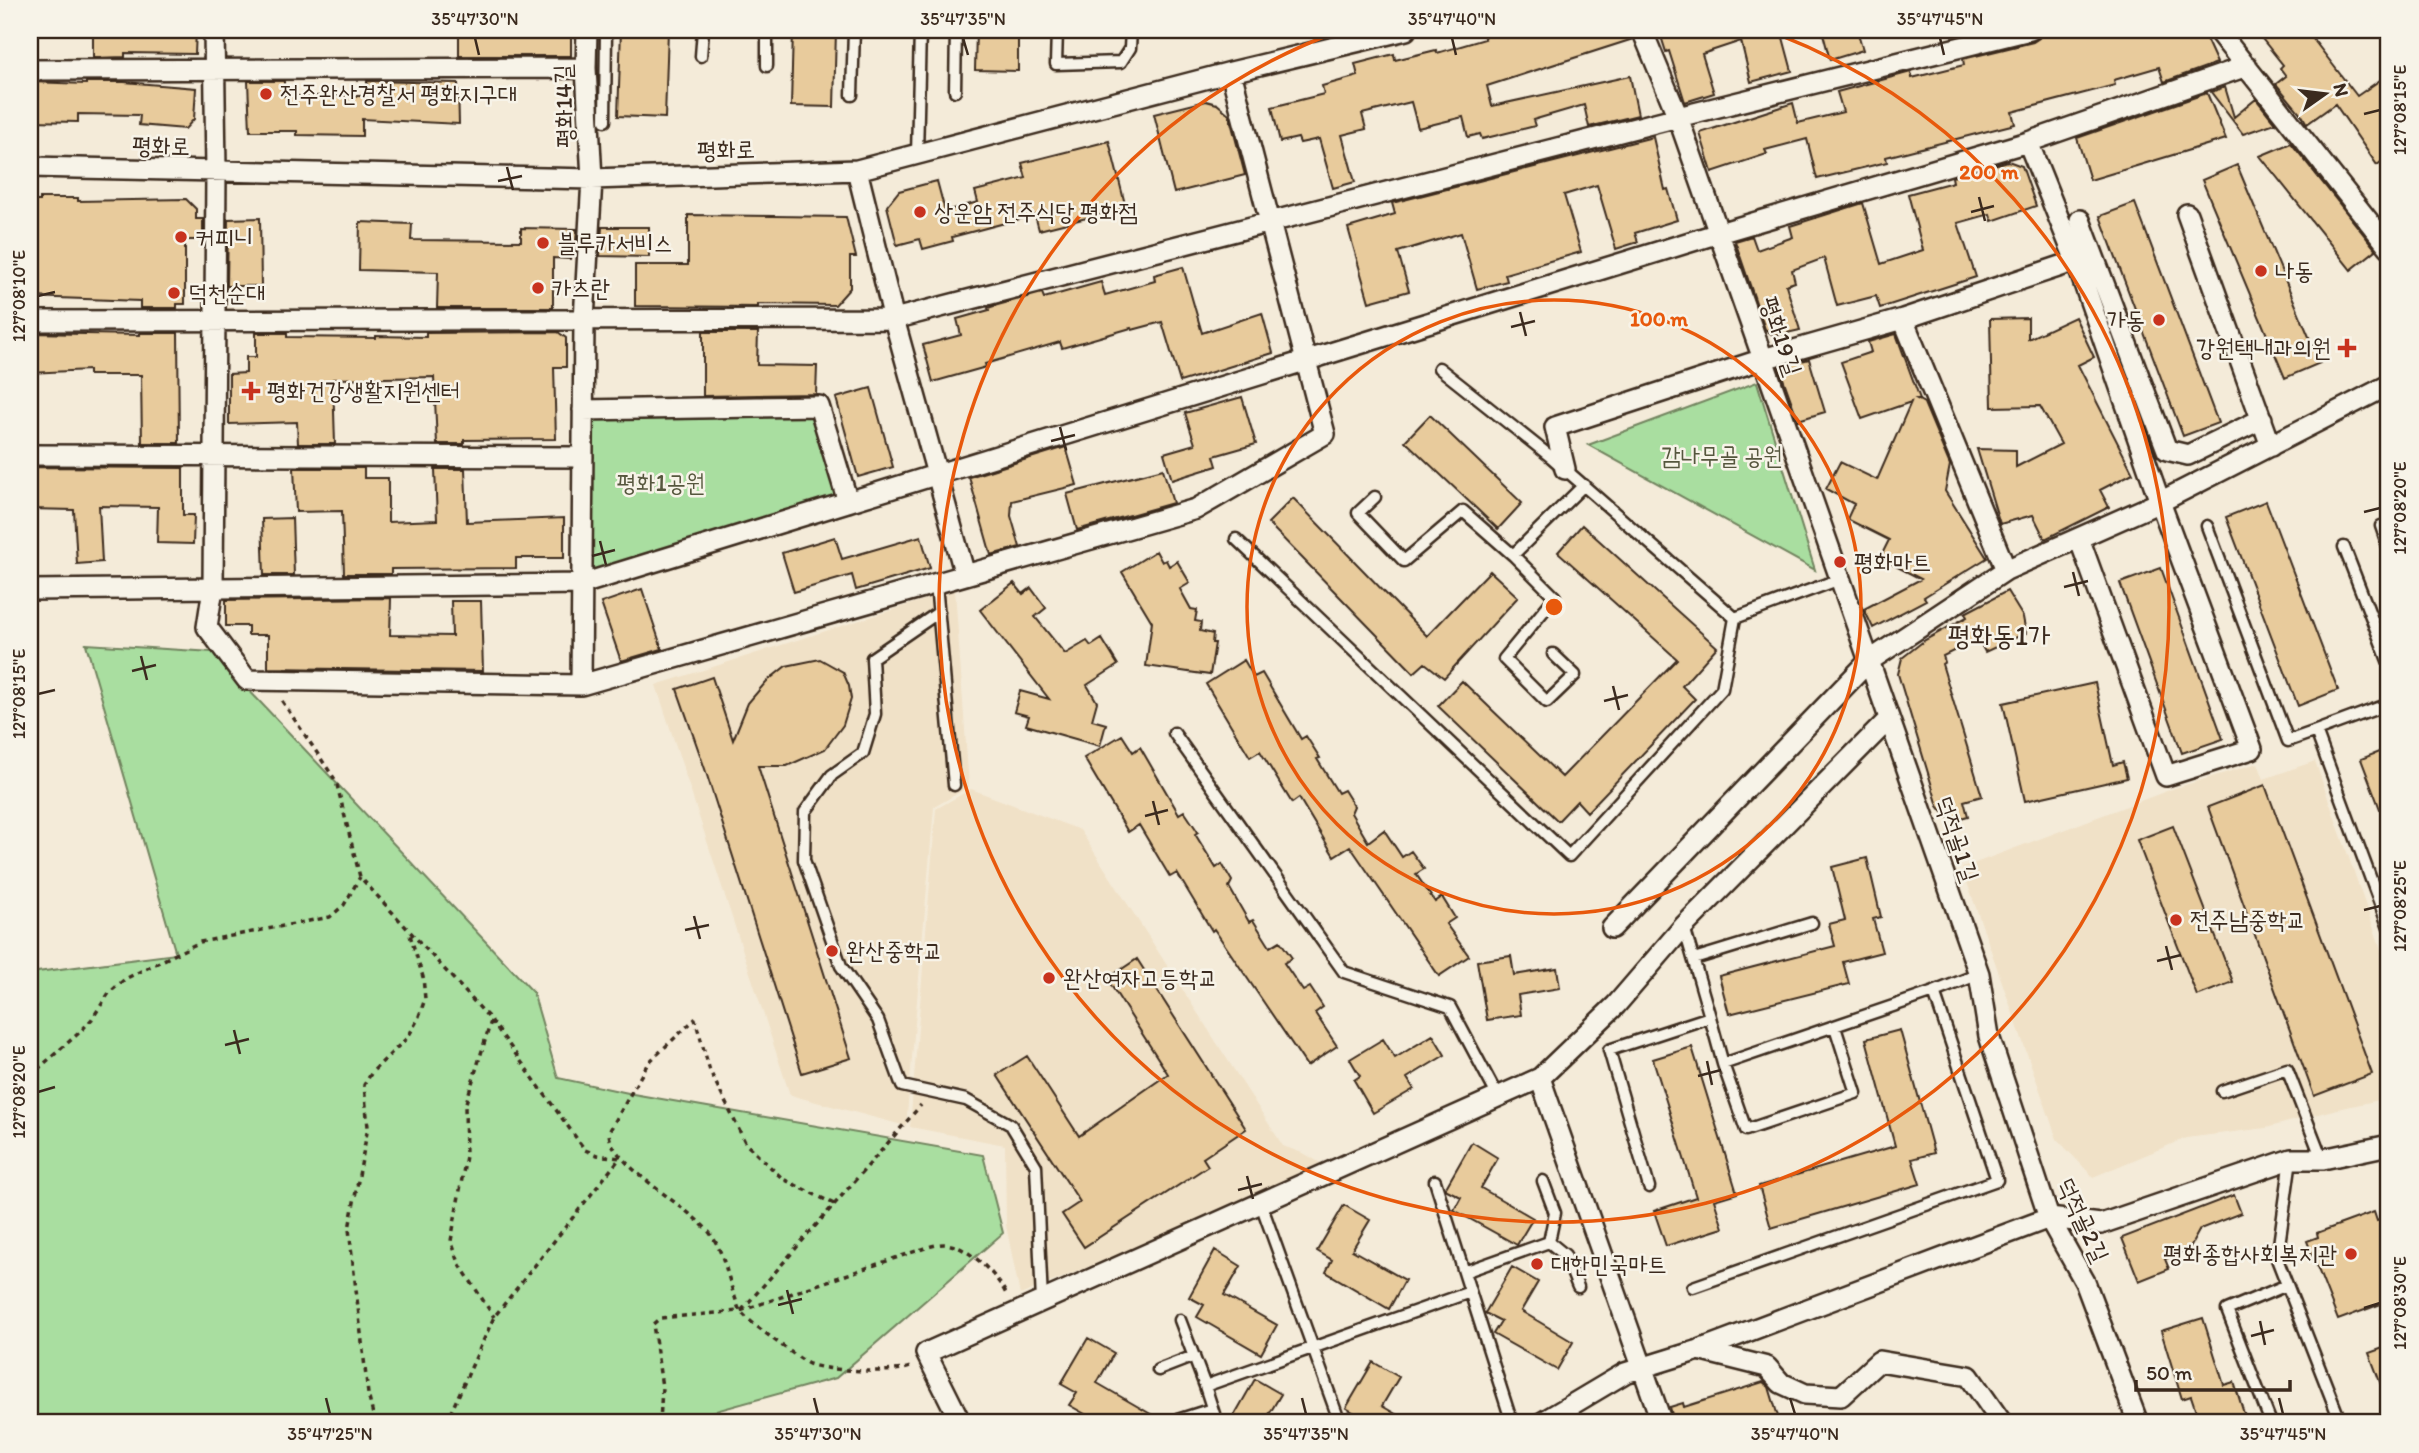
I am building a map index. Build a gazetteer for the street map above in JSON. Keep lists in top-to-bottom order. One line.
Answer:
{"streets":{"street":["평화14길","평화로","평화19길","덕적골1길","덕적골2길"]},"crossings":[["평화14길","평화로"],["평화19길","덕적골1길"],["덕적골1길","덕적골2길"]],"districts":["평화동1가"],"parks":["감나무골 공원","평화1공원"],"places":{"other":["전주완산경찰서 평화지구대","상운암 전주식당 평화점","커피니","블루카서비스","나동","카츠란","덕천순대","가동","평화마트","전주남중학교","완산중학교","완산여자고등학교","평화종합사회복지관","대한민국마트"],"health":["강원택내과의원","평화건강생활지원센터"]},"scale_bar":"50 m","north":"right","coordinates":["35°47'30\"N","35°47'35\"N","35°47'40\"N","35°47'45\"N","127°08'15\"E","127°08'10\"E","127°08'20\"E","127°08'25\"E","127°08'30\"E","35°47'25\"N"],"rings":["200 m","100 m"]}
